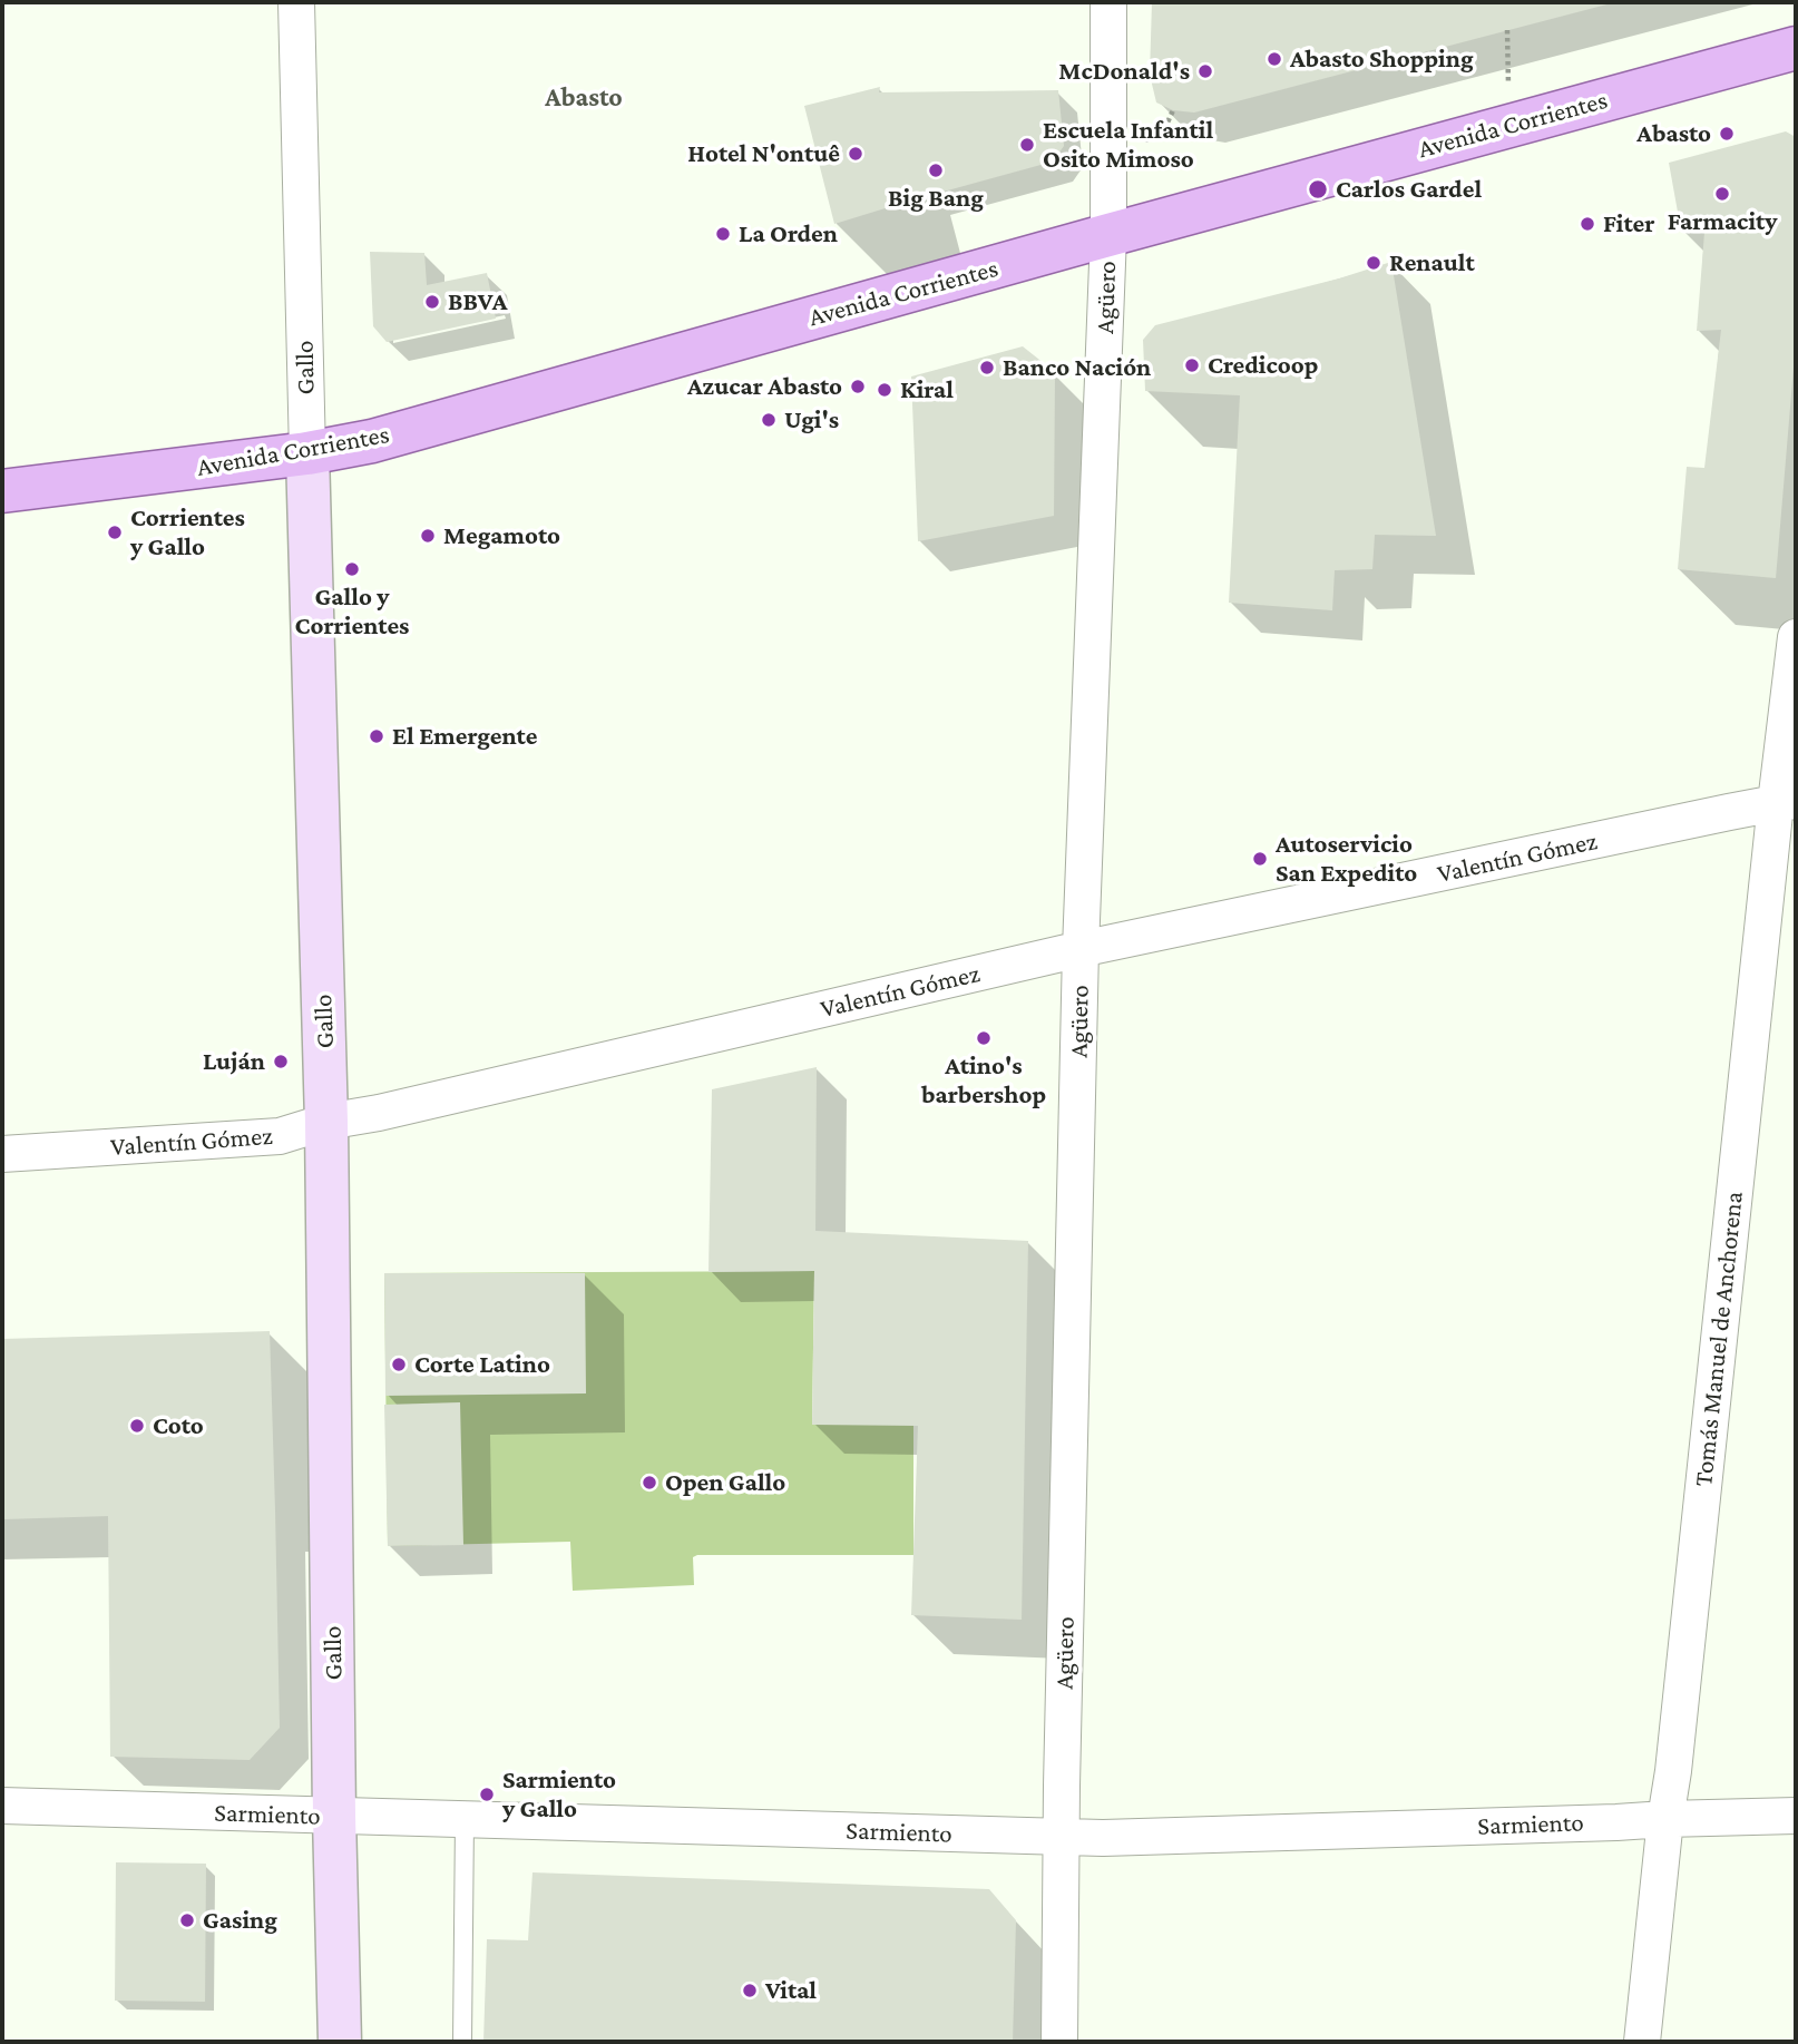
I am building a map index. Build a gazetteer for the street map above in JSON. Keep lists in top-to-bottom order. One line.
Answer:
{"streets":{"main road":["Avenida Corrientes","Gallo"],"street":["Agüero","Valentín Gómez","Tomás Manuel de Anchorena","Sarmiento"]},"crossings":[["Avenida Corrientes","Agüero"],["Avenida Corrientes","Gallo"],["Agüero","Valentín Gómez"],["Agüero","Sarmiento"],["Gallo","Valentín Gómez"],["Gallo","Sarmiento"],["Valentín Gómez","Tomás Manuel de Anchorena"],["Tomás Manuel de Anchorena","Sarmiento"]],"districts":["Abasto"],"places":["Abasto Shopping","McDonald's","Abasto","Escuela Infantil Osito Mimoso","Hotel N'ontuê","Big Bang","Carlos Gardel","Farmacity","Fiter","La Orden","Renault","BBVA","Credicoop","Banco Nación","Azucar Abasto","Kiral","Ugi's","Corrientes y Gallo","Megamoto","Gallo y Corrientes","El Emergente","Autoservicio San Expedito","Atino's barbershop","Luján","Corte Latino","Coto","Open Gallo","Sarmiento y Gallo","Gasing","Vital"]}
